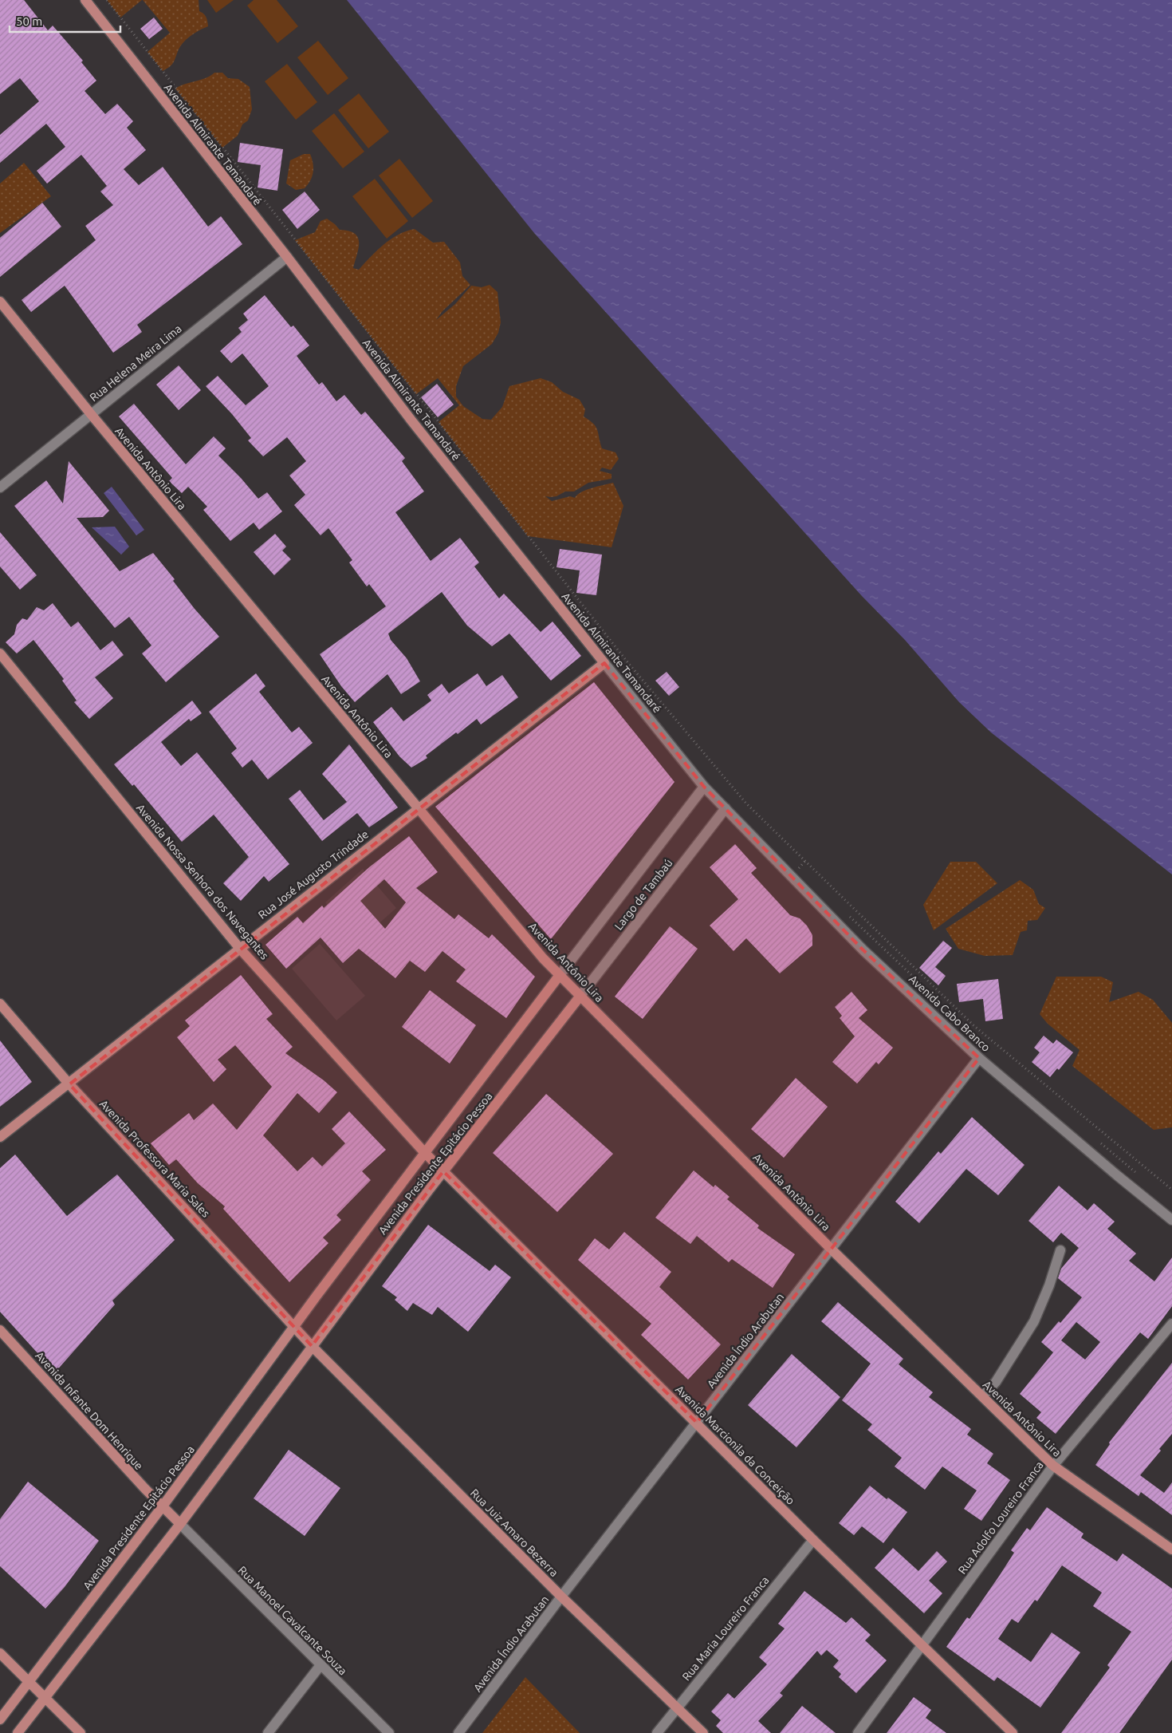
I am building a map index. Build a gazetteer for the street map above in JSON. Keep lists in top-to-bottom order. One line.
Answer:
{"streets":{"main road":["Avenida Almirante Tamandaré","Avenida Antônio Lira","Rua José Augusto Trindade","Avenida Nossa Senhora dos Navegantes","Avenida Professora Maria Sales","Avenida Presidente Epitácio Pessoa","Avenida Infante Dom Henrique","Avenida Marcionila da Conceição","Rua Juiz Amaro Bezerra"],"street":["Rua Helena Meira Lima","Largo de Tambaú","Avenida Cabo Branco","Avenida Índio Arabutan","Rua Adolfo Loureiro Franca","Rua Manoel Cavalcante Souza","Rua Maria Loureiro Franca"]},"crossings":[["Avenida Almirante Tamandaré","Rua Helena Meira Lima"],["Avenida Almirante Tamandaré","Rua José Augusto Trindade"],["Avenida Almirante Tamandaré","Largo de Tambaú"],["Avenida Almirante Tamandaré","Avenida Cabo Branco"],["Rua Helena Meira Lima","Avenida Antônio Lira"],["Avenida Antônio Lira","Rua José Augusto Trindade"],["Avenida Antônio Lira","Largo de Tambaú"],["Avenida Antônio Lira","Avenida Presidente Epitácio Pessoa"],["Avenida Antônio Lira","Avenida Índio Arabutan"],["Avenida Antônio Lira","Rua Adolfo Loureiro Franca"],["Rua José Augusto Trindade","Avenida Nossa Senhora dos Navegantes"],["Rua José Augusto Trindade","Avenida Professora Maria Sales"],["Avenida Nossa Senhora dos Navegantes","Avenida Presidente Epitácio Pessoa"],["Avenida Nossa Senhora dos Navegantes","Avenida Marcionila da Conceição"],["Largo de Tambaú","Avenida Cabo Branco"],["Largo de Tambaú","Avenida Presidente Epitácio Pessoa"],["Avenida Cabo Branco","Avenida Índio Arabutan"],["Avenida Professora Maria Sales","Avenida Presidente Epitácio Pessoa"],["Avenida Presidente Epitácio Pessoa","Avenida Infante Dom Henrique"],["Avenida Presidente Epitácio Pessoa","Avenida Marcionila da Conceição"],["Avenida Presidente Epitácio Pessoa","Rua Juiz Amaro Bezerra"],["Avenida Presidente Epitácio Pessoa","Rua Manoel Cavalcante Souza"],["Avenida Índio Arabutan","Avenida Marcionila da Conceição"],["Avenida Índio Arabutan","Rua Juiz Amaro Bezerra"],["Avenida Infante Dom Henrique","Rua Manoel Cavalcante Souza"],["Avenida Marcionila da Conceição","Rua Adolfo Loureiro Franca"],["Avenida Marcionila da Conceição","Rua Maria Loureiro Franca"],["Rua Juiz Amaro Bezerra","Rua Maria Loureiro Franca"]],"scale_bar":"50 m"}
